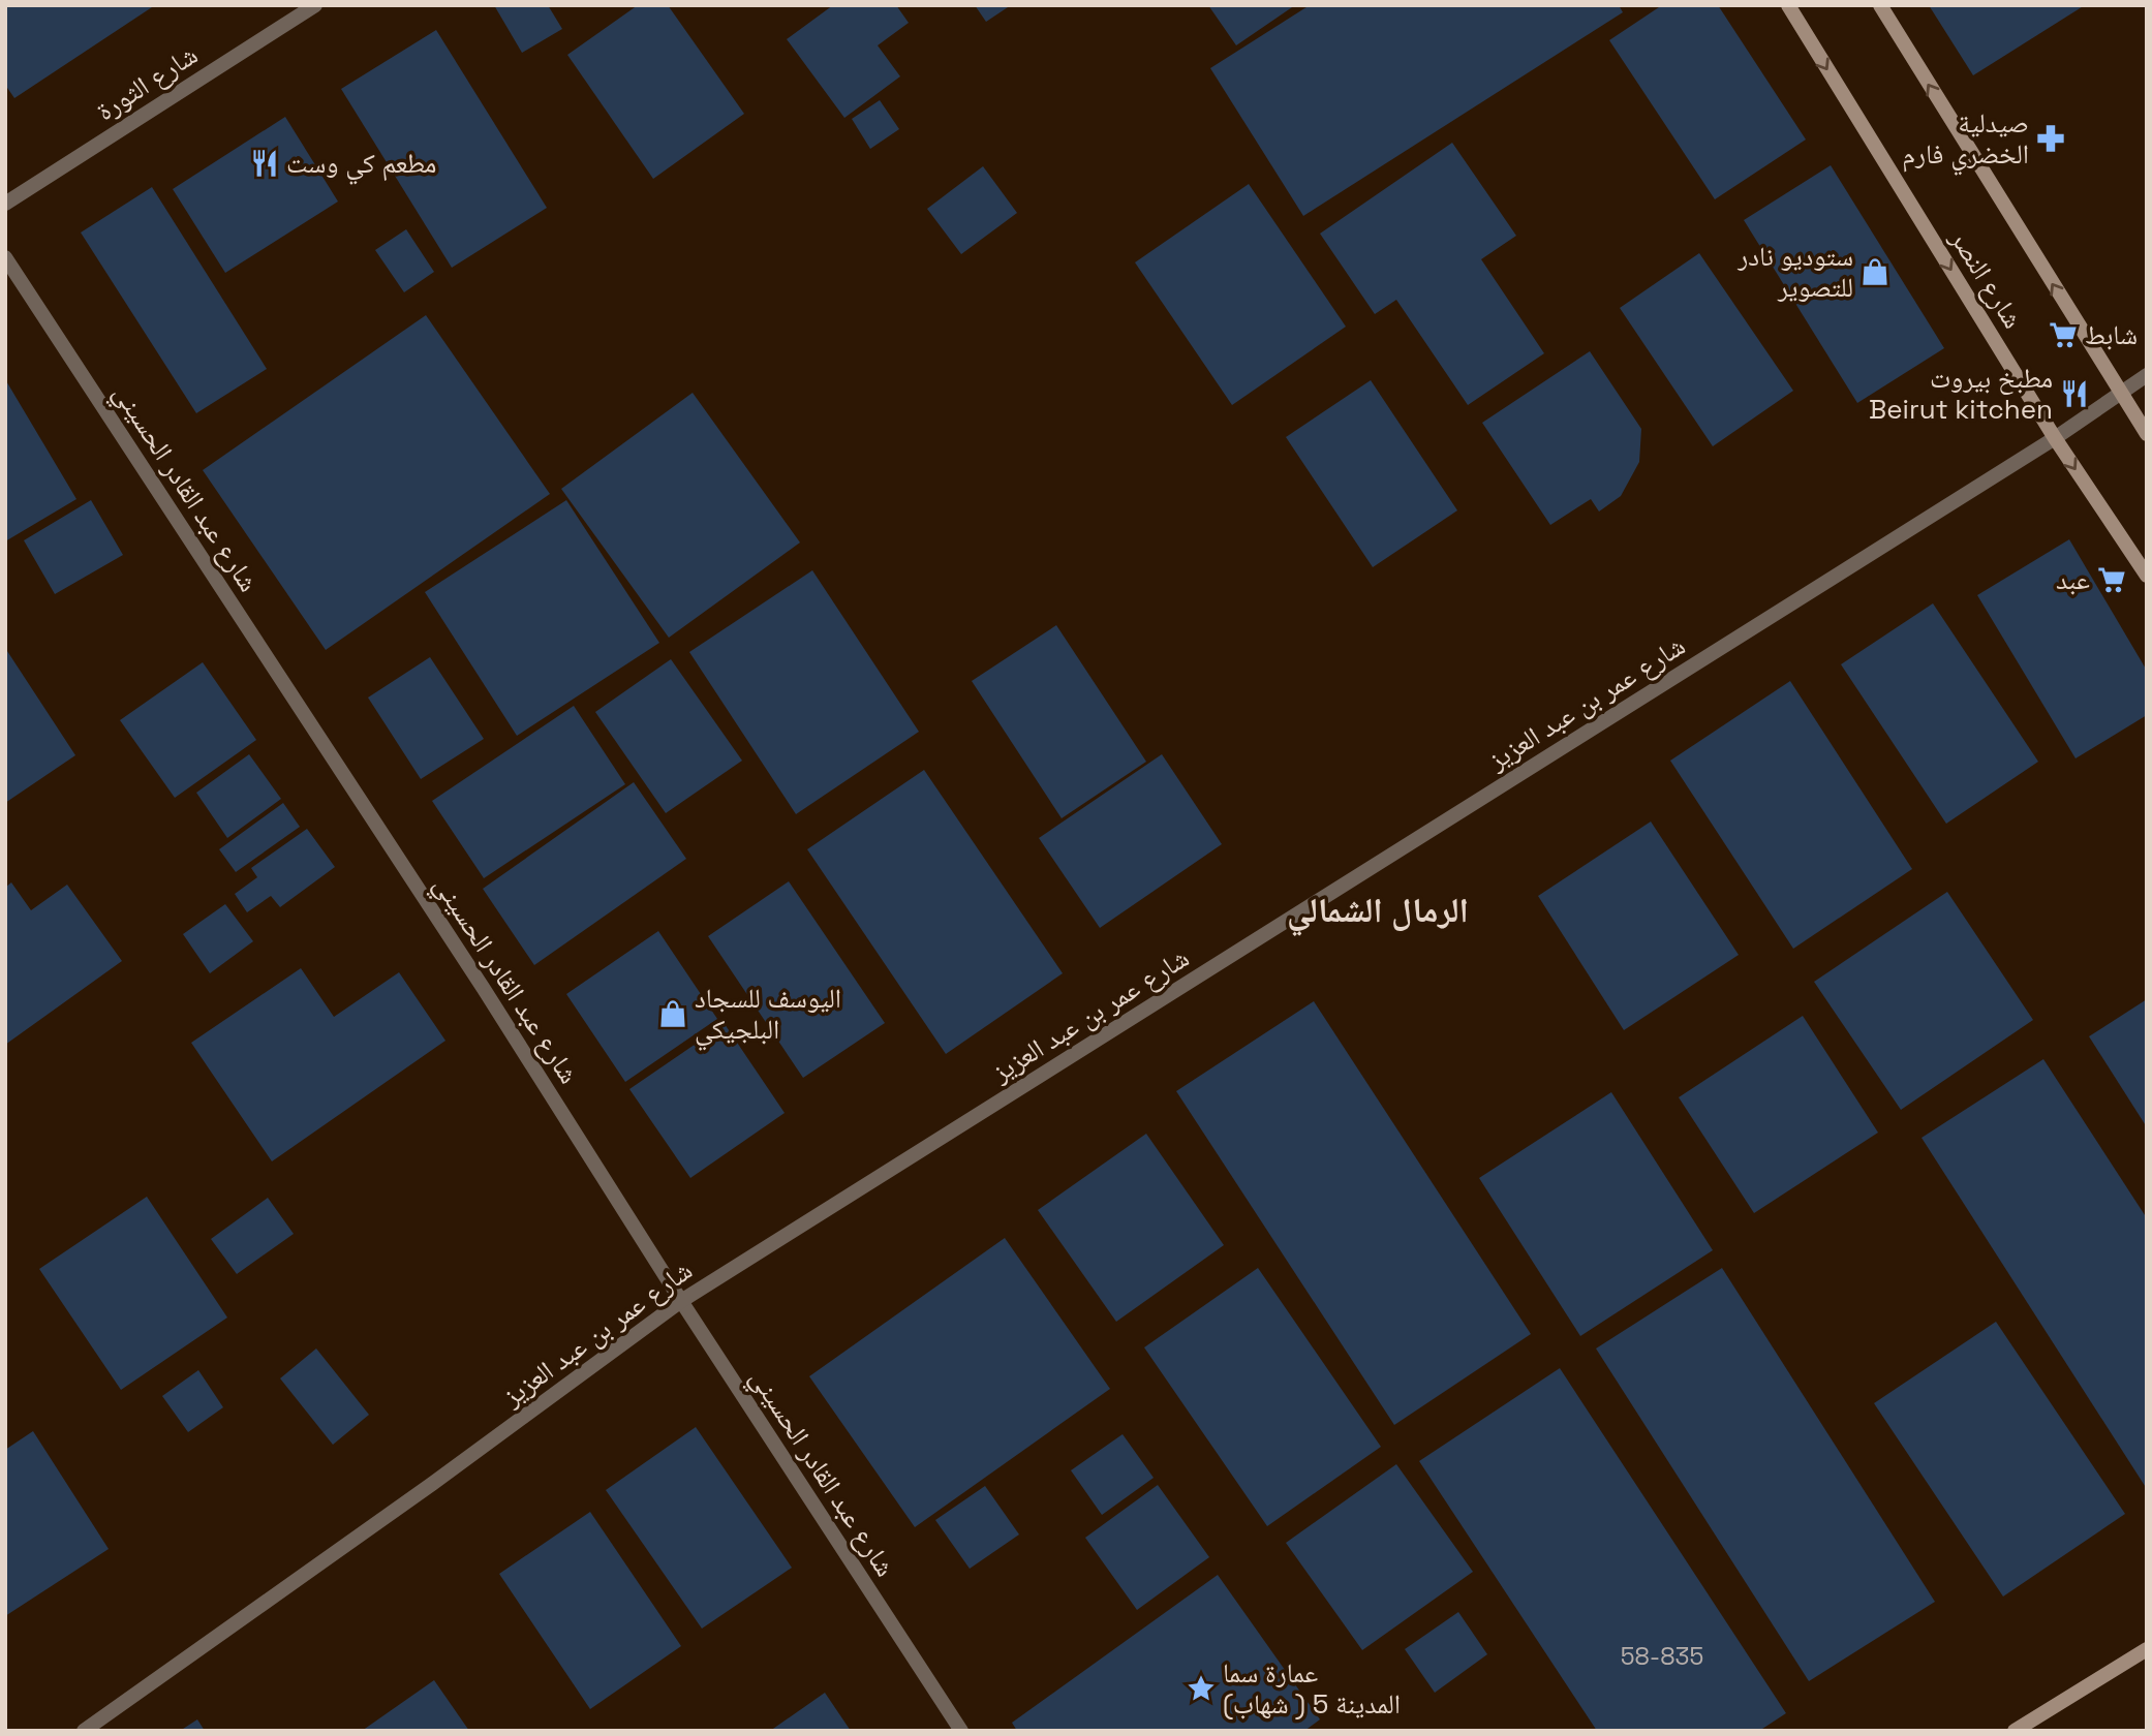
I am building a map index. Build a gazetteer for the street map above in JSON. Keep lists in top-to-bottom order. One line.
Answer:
{"streets":{"main road":["شارع النصر"],"street":["شارع الثورة","شارع عبد القادر الحسيني","شارع عمر بن عبد العزيز"]},"crossings":[["شارع النصر","شارع عمر بن عبد العزيز"],["شارع عبد القادر الحسيني","شارع عمر بن عبد العزيز"]],"districts":["الرمال الشمالي"],"places":{"pharmacy":["صيدلية الخضري فارم"],"restaurant":["مطعم كي وست","مطبخ بيروت Beirut kitchen"],"shop":["ستوديو نادر للتصوير","اليوسف للسجاد البلجيكي"],"supermarket":["شابط","عبد"],"place":["عمارة سما المدينة 5 ( شهاب)"]},"house_numbers":["58-835"]}
